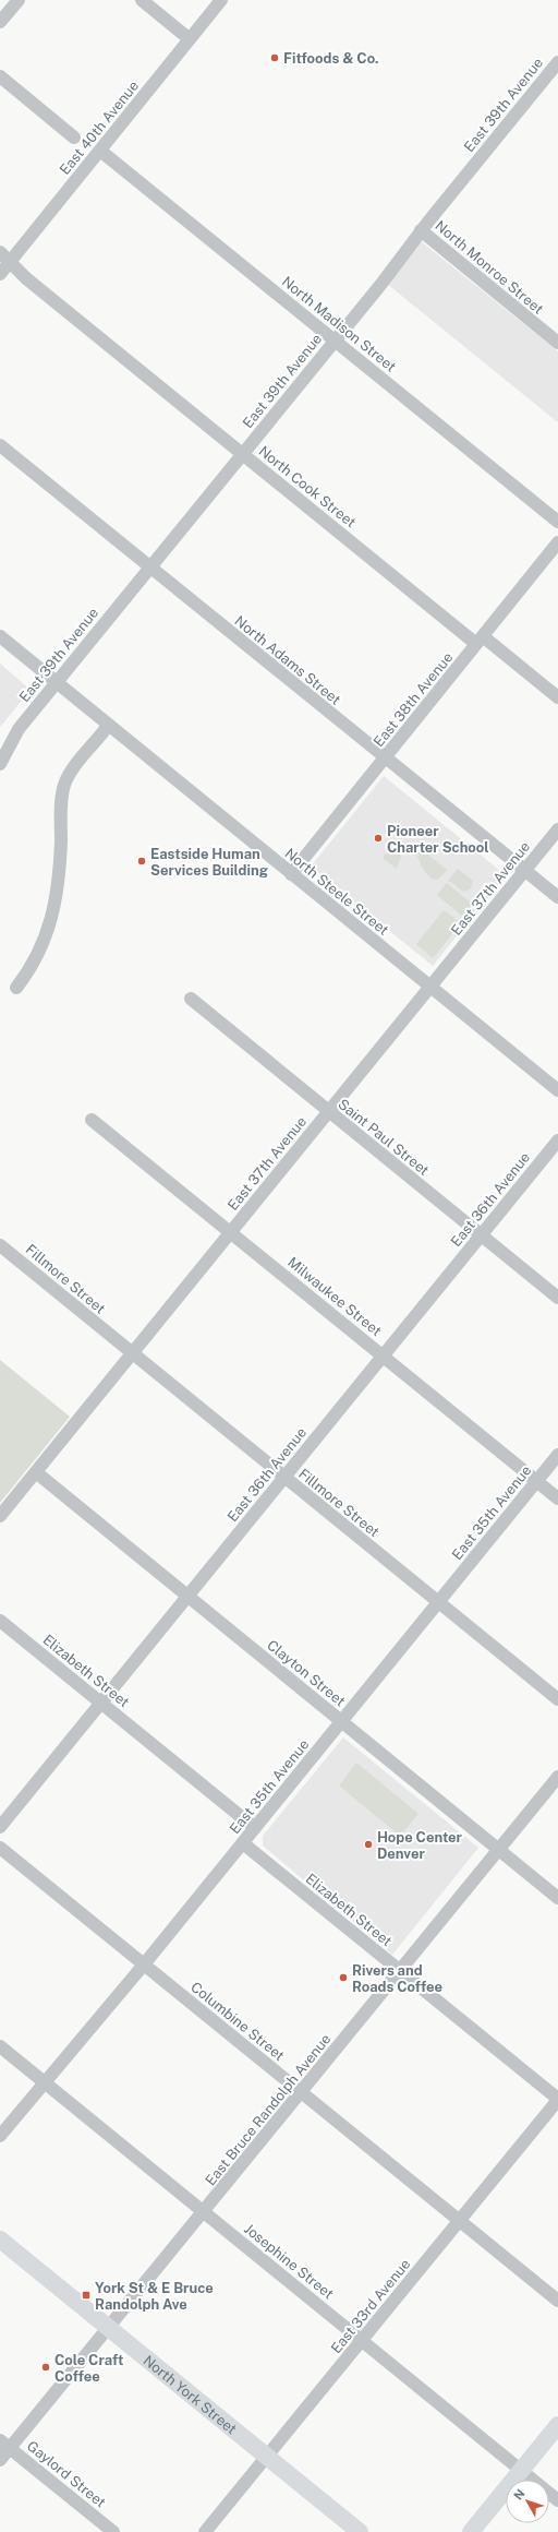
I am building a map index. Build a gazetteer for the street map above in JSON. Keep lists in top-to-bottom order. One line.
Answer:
{"streets":{"main road":["North York Street"],"street":["East 39th Avenue","East 40th Avenue","North Monroe Street","North Madison Street","North Cook Street","North Adams Street","East 38th Avenue","East 37th Avenue","North Steele Street","Saint Paul Street","East 36th Avenue","Fillmore Street","Milwaukee Street","East 35th Avenue","Elizabeth Street","Clayton Street","Columbine Street","East Bruce Randolph Avenue","Josephine Street","East 33rd Avenue","Gaylord Street"]},"crossings":[["East 39th Avenue","North Monroe Street"],["East 39th Avenue","North Madison Street"],["East 39th Avenue","North Cook Street"],["East 39th Avenue","North Adams Street"],["East 39th Avenue","North Steele Street"],["East 40th Avenue","North Madison Street"],["East 40th Avenue","North Cook Street"],["North Cook Street","East 38th Avenue"],["North Adams Street","East 38th Avenue"],["North Adams Street","East 37th Avenue"],["East 38th Avenue","North Steele Street"],["East 37th Avenue","North Steele Street"],["East 37th Avenue","Saint Paul Street"],["East 37th Avenue","Fillmore Street"],["East 37th Avenue","Milwaukee Street"],["East 37th Avenue","Clayton Street"],["Saint Paul Street","East 36th Avenue"],["East 36th Avenue","Fillmore Street"],["East 36th Avenue","Milwaukee Street"],["East 36th Avenue","Elizabeth Street"],["East 36th Avenue","Clayton Street"],["Fillmore Street","East 35th Avenue"],["Milwaukee Street","East 35th Avenue"],["East 35th Avenue","Elizabeth Street"],["East 35th Avenue","Clayton Street"],["East 35th Avenue","Columbine Street"],["East 35th Avenue","Josephine Street"],["Elizabeth Street","East Bruce Randolph Avenue"],["Elizabeth Street","East 33rd Avenue"],["Clayton Street","East Bruce Randolph Avenue"],["Columbine Street","East Bruce Randolph Avenue"],["Columbine Street","East 33rd Avenue"],["East Bruce Randolph Avenue","Josephine Street"],["East Bruce Randolph Avenue","North York Street"],["East Bruce Randolph Avenue","Gaylord Street"],["Josephine Street","East 33rd Avenue"],["East 33rd Avenue","North York Street"]],"places":{"other":["Fitfoods & Co.","Pioneer Charter School","Eastside Human Services Building","Hope Center Denver","Rivers and Roads Coffee","Cole Craft Coffee"],"transit":["York St & E Bruce Randolph Ave"]},"north":"top left"}
